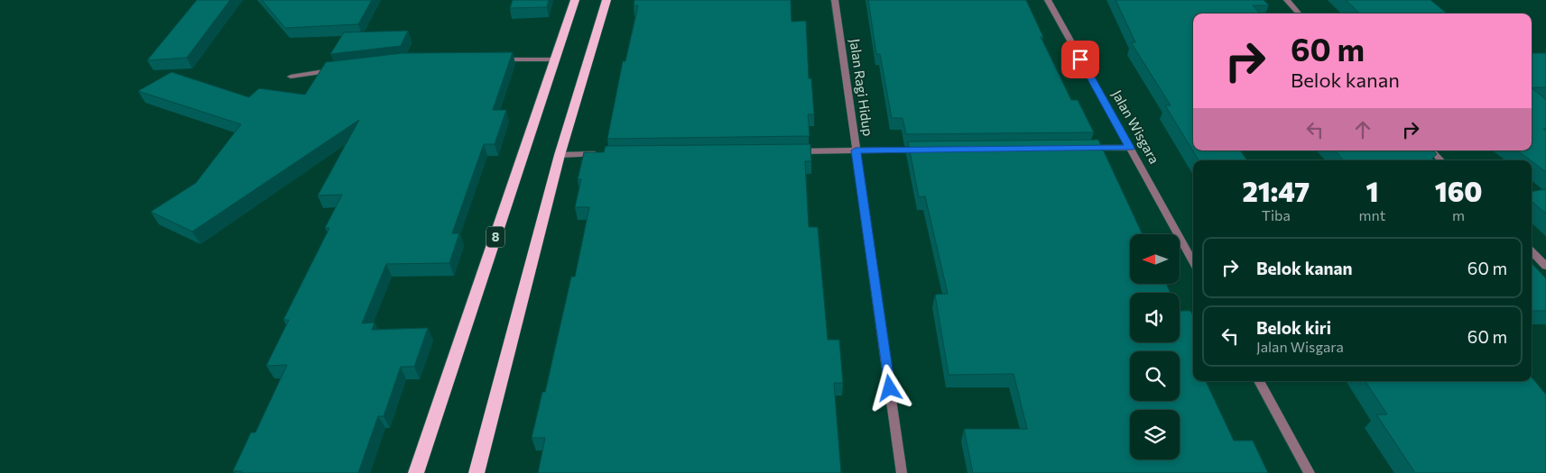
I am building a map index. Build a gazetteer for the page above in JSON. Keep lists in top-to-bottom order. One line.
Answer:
{"streets":{"highway":["8"],"street":["Jalan Ragi Hidup","Jalan Wisgara"]},"north":"left","page":{"turn":["60 m","Belok kanan"],"eta":["21:47","Tiba","1","mnt","160","m"],"list":[{"name":"Belok kanan","value":"60 m"},{"name":"Belok kiri","note":"Jalan Wisgara","value":"60 m"}]}}
